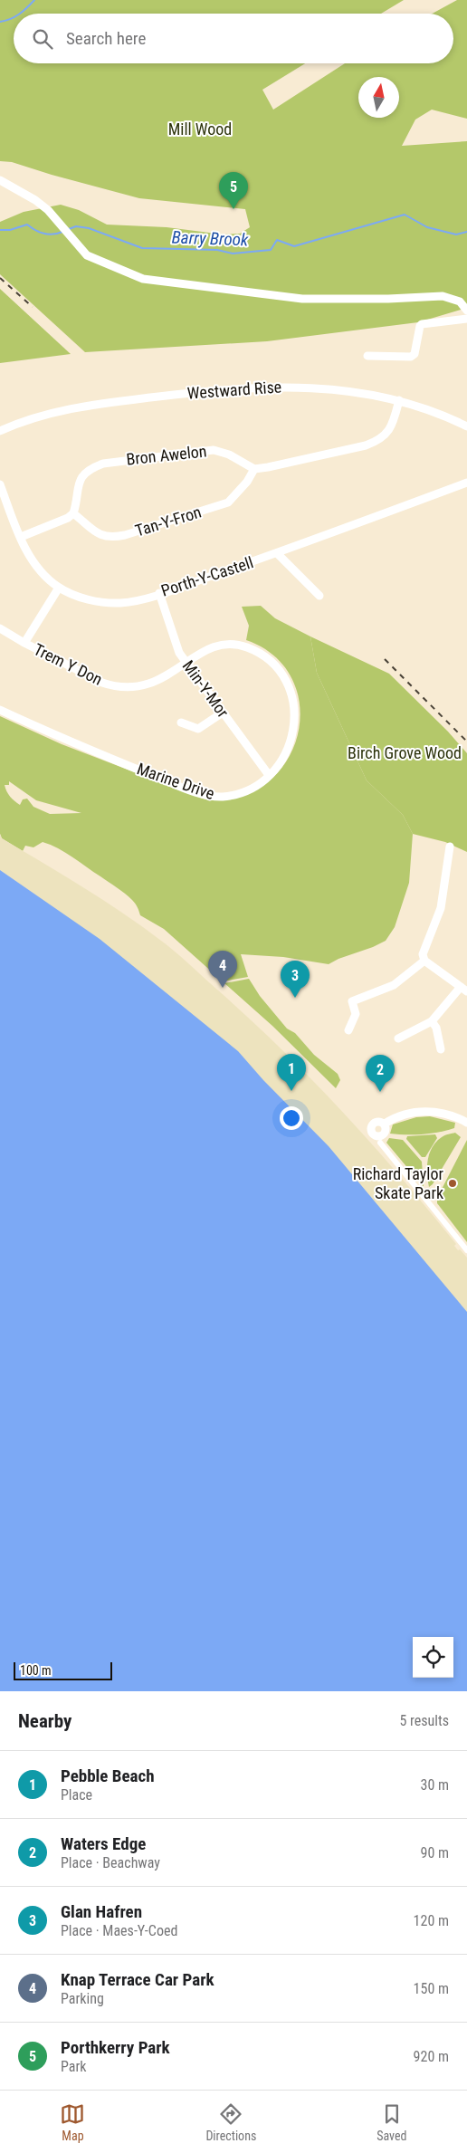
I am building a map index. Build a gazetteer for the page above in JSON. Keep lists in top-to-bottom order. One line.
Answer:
{"streets":{"street":["Westward Rise","Bron Awelon","Tan-Y-Fron","Porth-Y-Castell","Trem Y Don","Min-Y-Mor","Marine Drive"]},"crossings":[["Bron Awelon","Tan-Y-Fron"],["Porth-Y-Castell","Trem Y Don"],["Porth-Y-Castell","Min-Y-Mor"],["Trem Y Don","Min-Y-Mor"],["Trem Y Don","Marine Drive"],["Min-Y-Mor","Marine Drive"]],"water":["Barry Brook"],"parks":["Mill Wood","Birch Grove Wood"],"places":["Richard Taylor Skate Park"],"scale_bar":"100 m","north":"top","page":{"search":"Search here","pins":["5","4","3","1","2"],"scale":"100 m","heading":["Nearby","5 results"],"list":[{"mark":"1","name":"Pebble Beach","note":"Place","value":"30 m"},{"mark":"2","name":"Waters Edge","note":"Place · Beachway","value":"90 m"},{"mark":"3","name":"Glan Hafren","note":"Place · Maes-Y-Coed","value":"120 m"},{"mark":"4","name":"Knap Terrace Car Park","note":"Parking","value":"150 m"},{"mark":"5","name":"Porthkerry Park","note":"Park","value":"920 m"}],"nav":["Map","Directions","Saved"]}}
